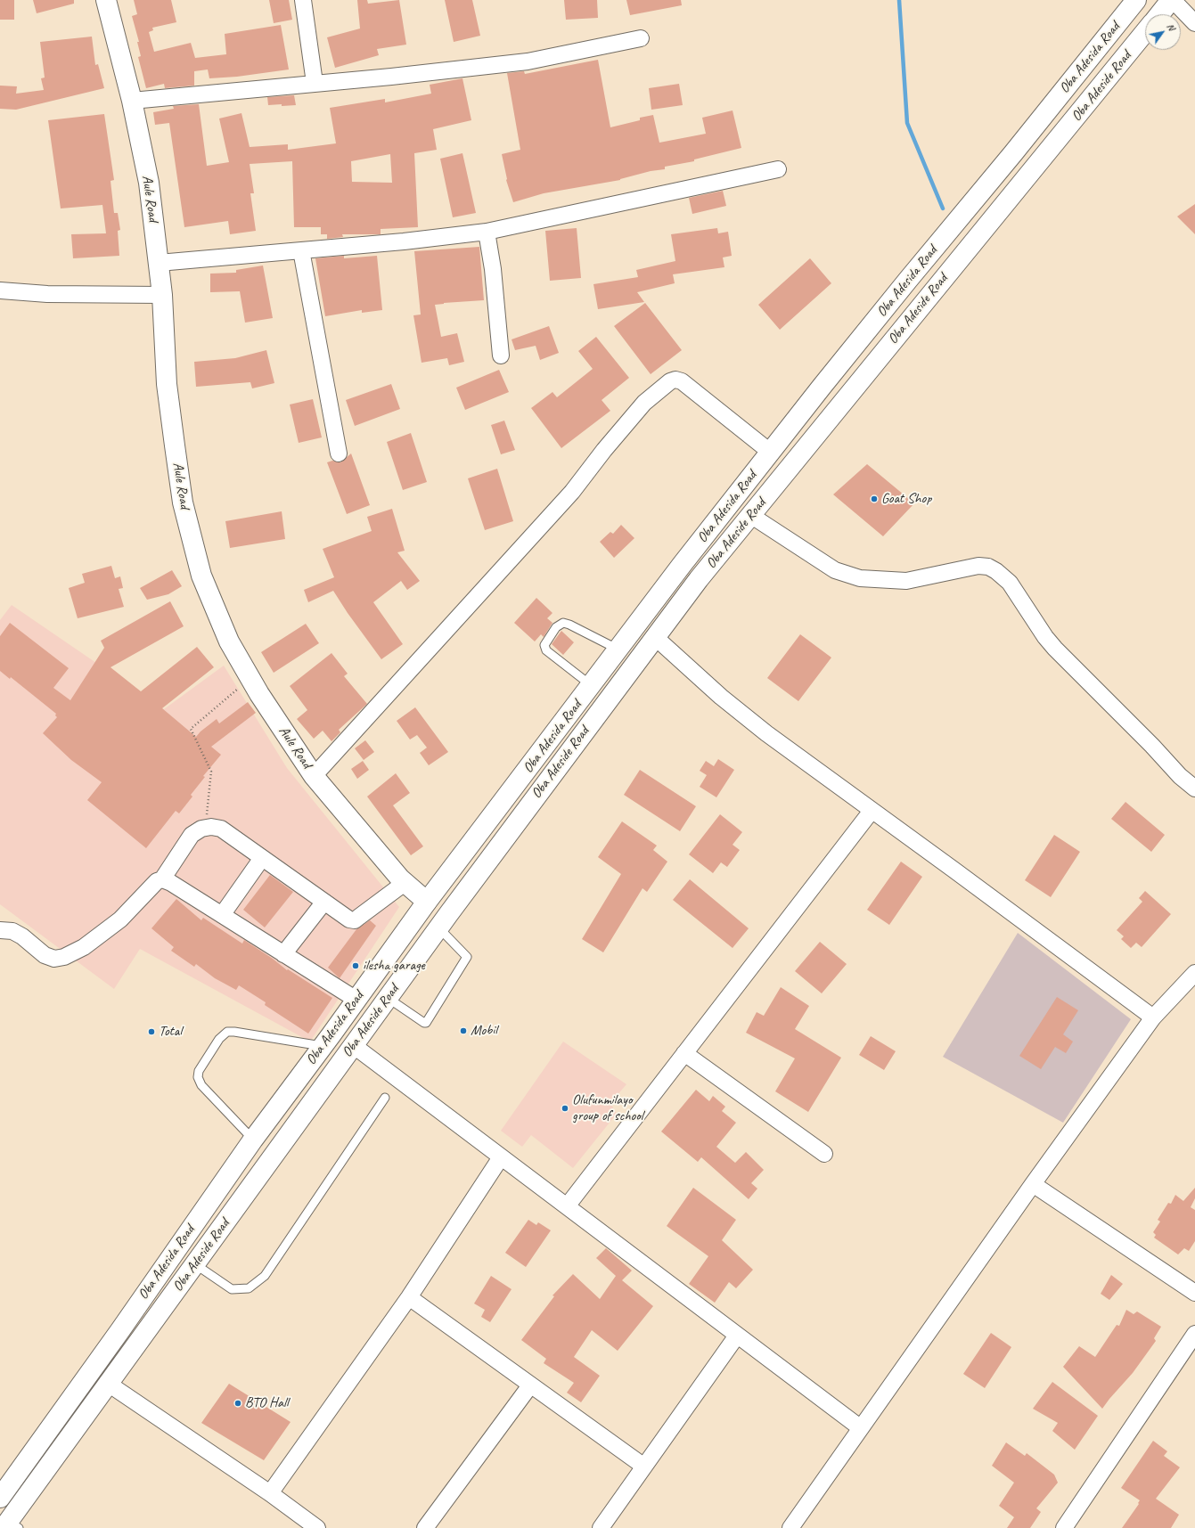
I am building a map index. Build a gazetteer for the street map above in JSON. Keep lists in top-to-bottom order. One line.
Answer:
{"streets":{"main road":["Oba Adesida Road","Oba Adeside Road","Aule Road"]},"crossings":[["Oba Adesida Road","Aule Road"]],"places":["Goat Shop","ilesha garage","Mobil","Total","Olufunmilayo group of school","BTO Hall"],"north":"top right"}
